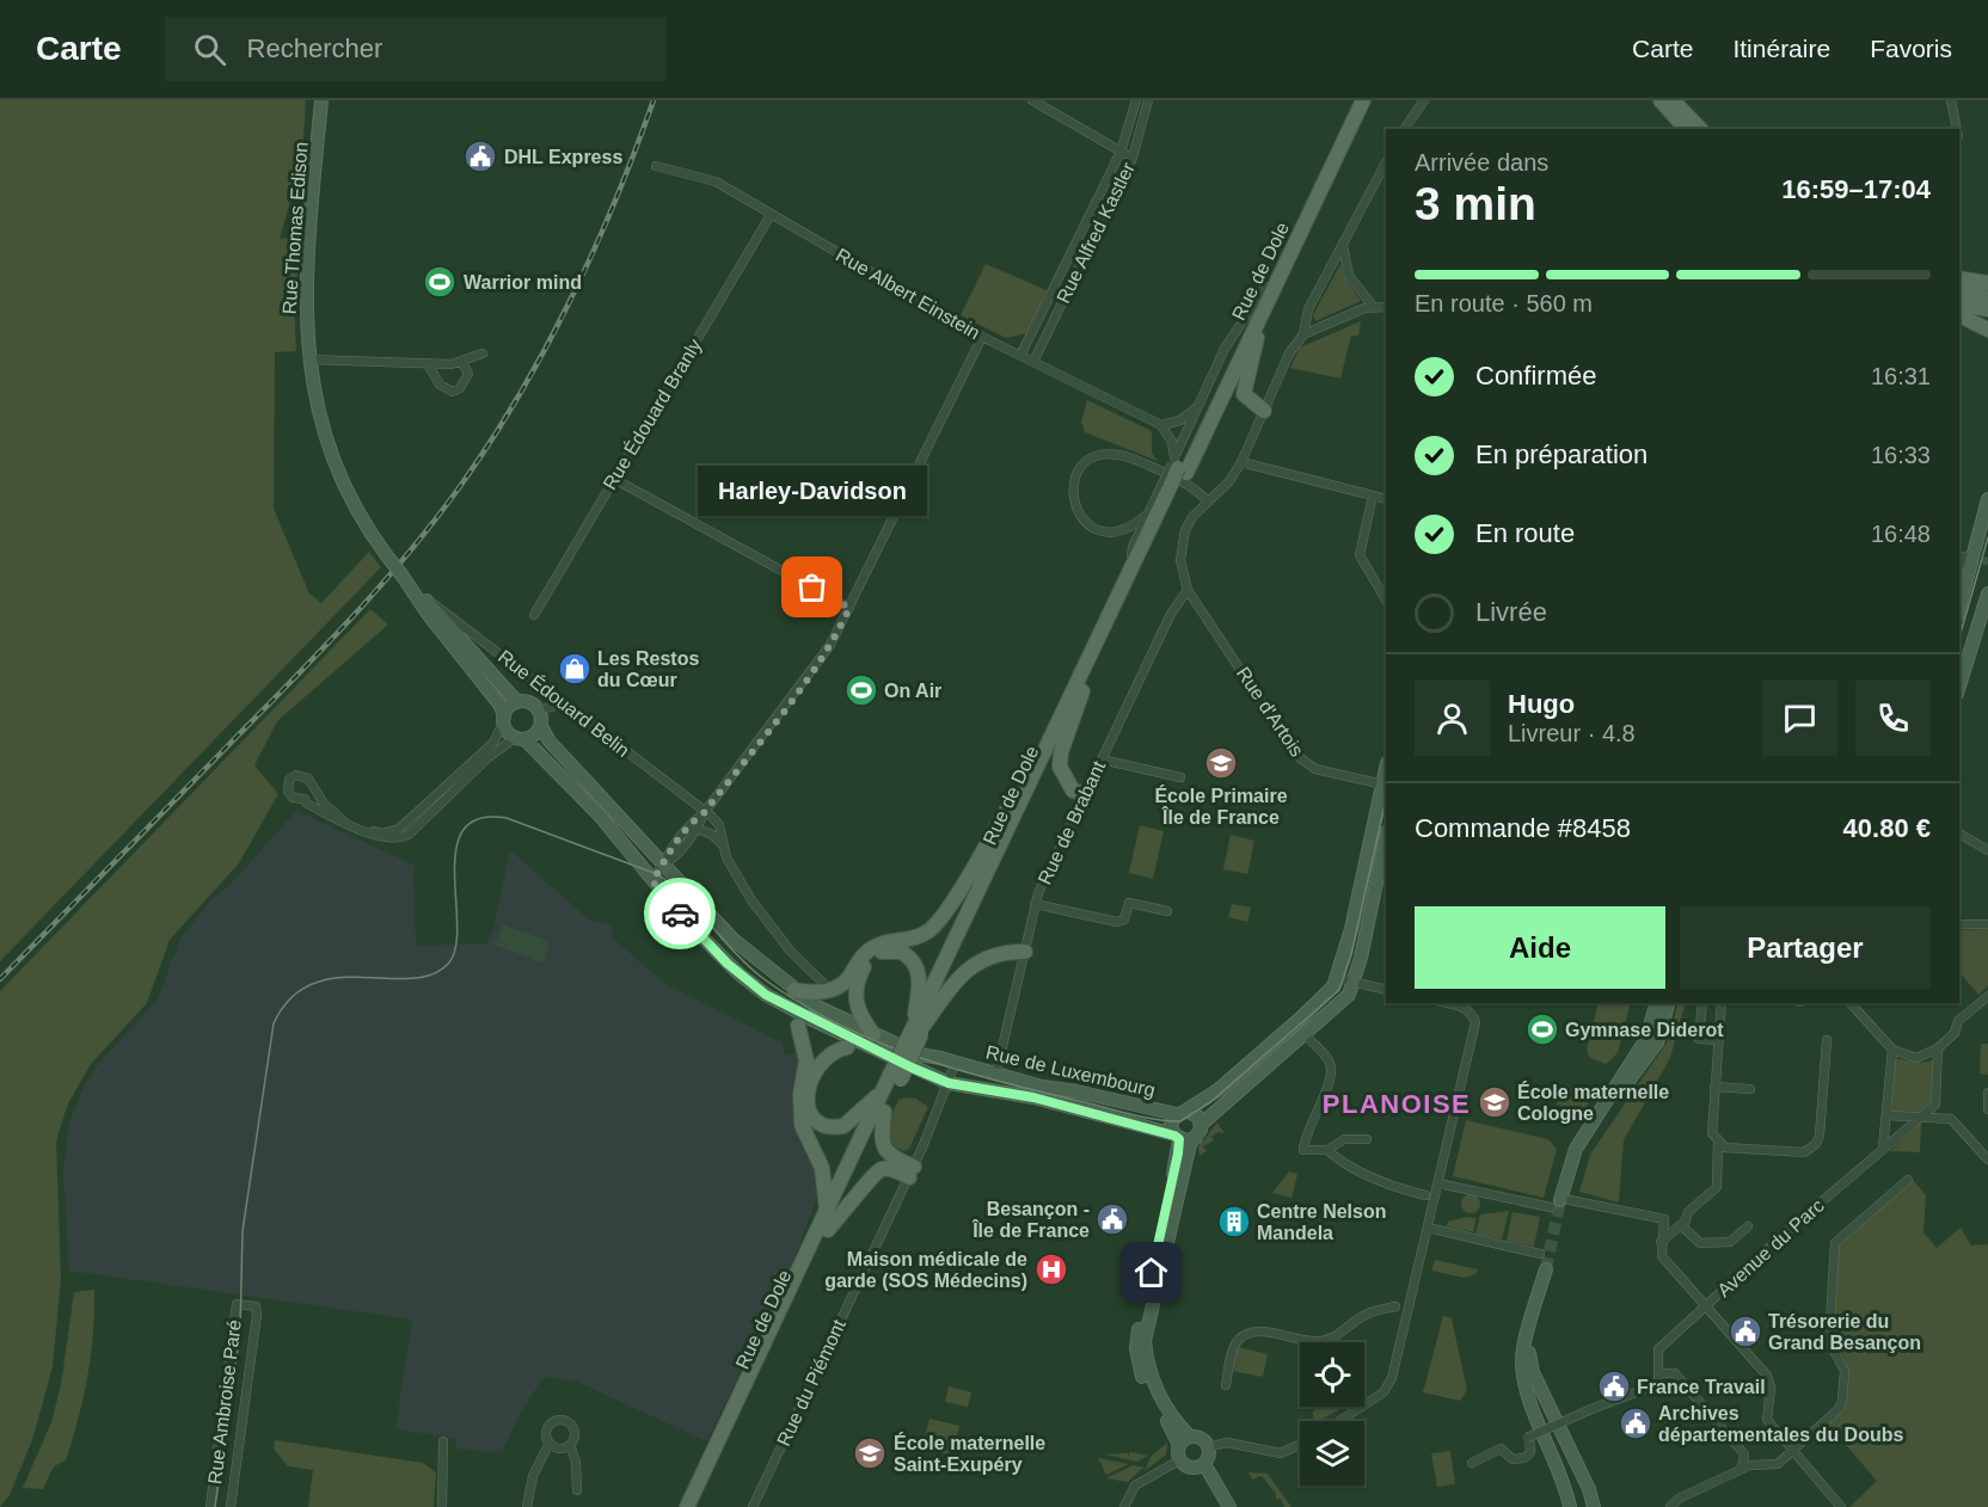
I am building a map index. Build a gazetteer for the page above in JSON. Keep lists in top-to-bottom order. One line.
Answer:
{"streets":{"main road":["Rue de Dole"],"street":["Rue Thomas Edison","Rue Alfred Kastler","Rue Albert Einstein","Rue Édouard Branly","Rue Édouard Belin","Rue d'Artois","Rue de Brabant","Rue de Luxembourg","Avenue du Parc","Rue du Piémont","Rue Ambroise Paré"]},"crossings":[["Rue Alfred Kastler","Rue Albert Einstein"],["Rue Albert Einstein","Rue Édouard Branly"],["Rue d'Artois","Rue de Brabant"],["Rue de Brabant","Rue de Luxembourg"],["Rue de Luxembourg","Rue du Piémont"]],"districts":["PLANOISE"],"places":{"public building":["DHL Express","Besançon - Île de France","Trésorerie du Grand Besançon","France Travail","Archives départementales du Doubs"],"sports":["Warrior mind","On Air","Gymnase Diderot"],"other":["Harley-Davidson"],"shop":["Les Restos du Cœur"],"school or university":["École Primaire Île de France","École maternelle Cologne","École maternelle Saint-Exupéry"],"building":["Centre Nelson Mandela"],"hospital":["Maison médicale de garde (SOS Médecins)"]},"page":{"header":"Carte","search":"Rechercher","nav":["Carte","Itinéraire","Favoris"],"heading":["3 min","Arrivée dans","16:59–17:04"],"panel":["Hugo","Livreur · 4.8","Commande #8458","40.80 €"],"bar":"En route · 560 m","list":[["Confirmée","16:31"],["En préparation","16:33"],["En route","16:48"],"Livrée"],"bubble":"Harley-Davidson","buttons":["Aide","Partager"]}}
